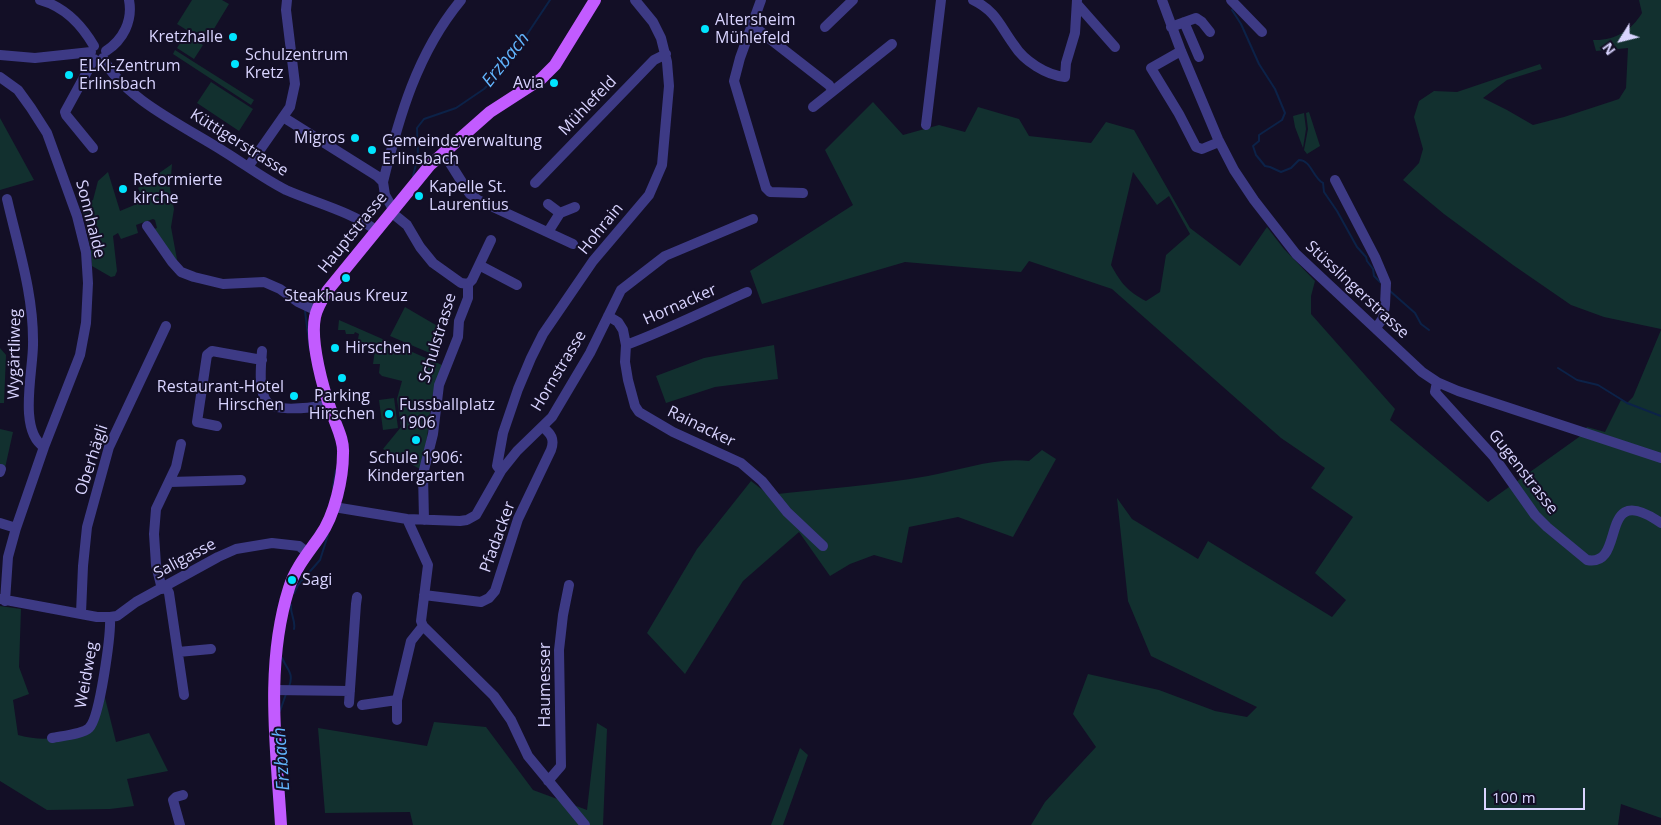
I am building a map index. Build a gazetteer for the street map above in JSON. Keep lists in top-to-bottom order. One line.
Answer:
{"streets":{"main road":["Hauptstrasse"],"street":["Mühlefeld","Küttigerstrasse","Sonnhalde","Hohrain","Stüsslingerstrasse","Hornacker","Schulstrasse","Wygärtliweg","Hornstrasse","Rainacker","Oberhägli","Gugenstrasse","Pfadacker","Saligasse","Weidweg","Haumesser"]},"crossings":[["Mühlefeld","Hohrain"],["Küttigerstrasse","Hauptstrasse"],["Sonnhalde","Wygärtliweg"],["Hohrain","Hornstrasse"],["Hauptstrasse","Hornstrasse"],["Hauptstrasse","Saligasse"],["Stüsslingerstrasse","Gugenstrasse"],["Hornacker","Rainacker"],["Schulstrasse","Hornstrasse"],["Hornstrasse","Rainacker"],["Hornstrasse","Pfadacker"],["Saligasse","Weidweg"]],"water":["Erzbach"],"places":["Altersheim Mühlefeld","Kretzhalle","Schulzentrum Kretz","ELKI-Zentrum Erlinsbach","Avia","Migros","Gemeindeverwaltung Erlinsbach","Reformierte kirche","Kapelle St. Laurentius","Steakhaus Kreuz","Hirschen","Parking Hirschen","Restaurant-Hotel Hirschen","Fussballplatz 1906","Schule 1906: Kindergarten","Sagi"],"scale_bar":"100 m","north":"bottom left"}
